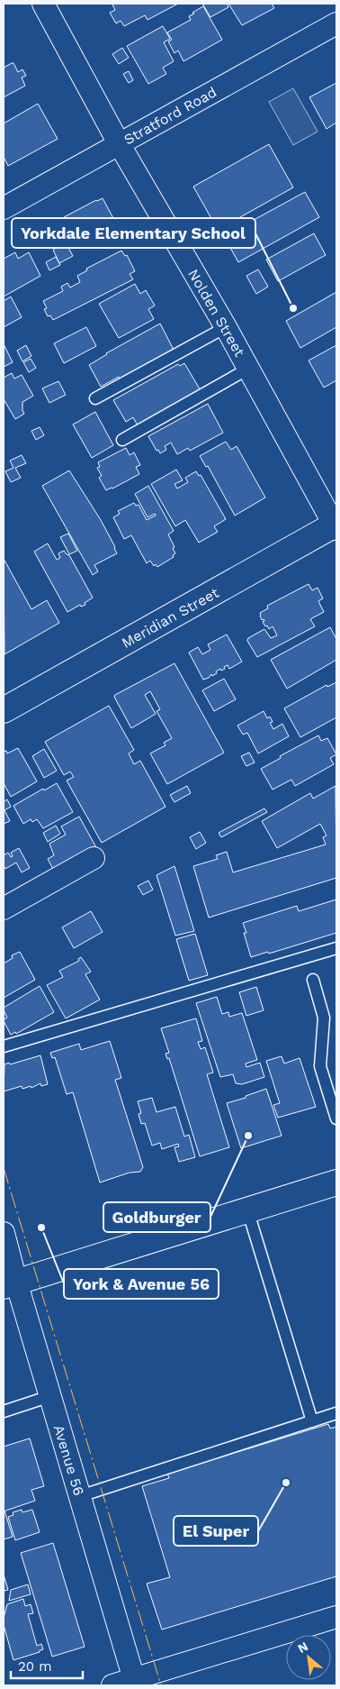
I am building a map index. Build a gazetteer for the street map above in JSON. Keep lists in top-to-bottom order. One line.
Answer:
{"streets":{"street":["Stratford Road","Nolden Street","Meridian Street","Avenue 56"]},"crossings":[["Stratford Road","Nolden Street"],["Nolden Street","Meridian Street"]],"places":["Yorkdale Elementary School","Goldburger","York & Avenue 56","El Super"],"scale_bar":"20 m","north":"top left"}
